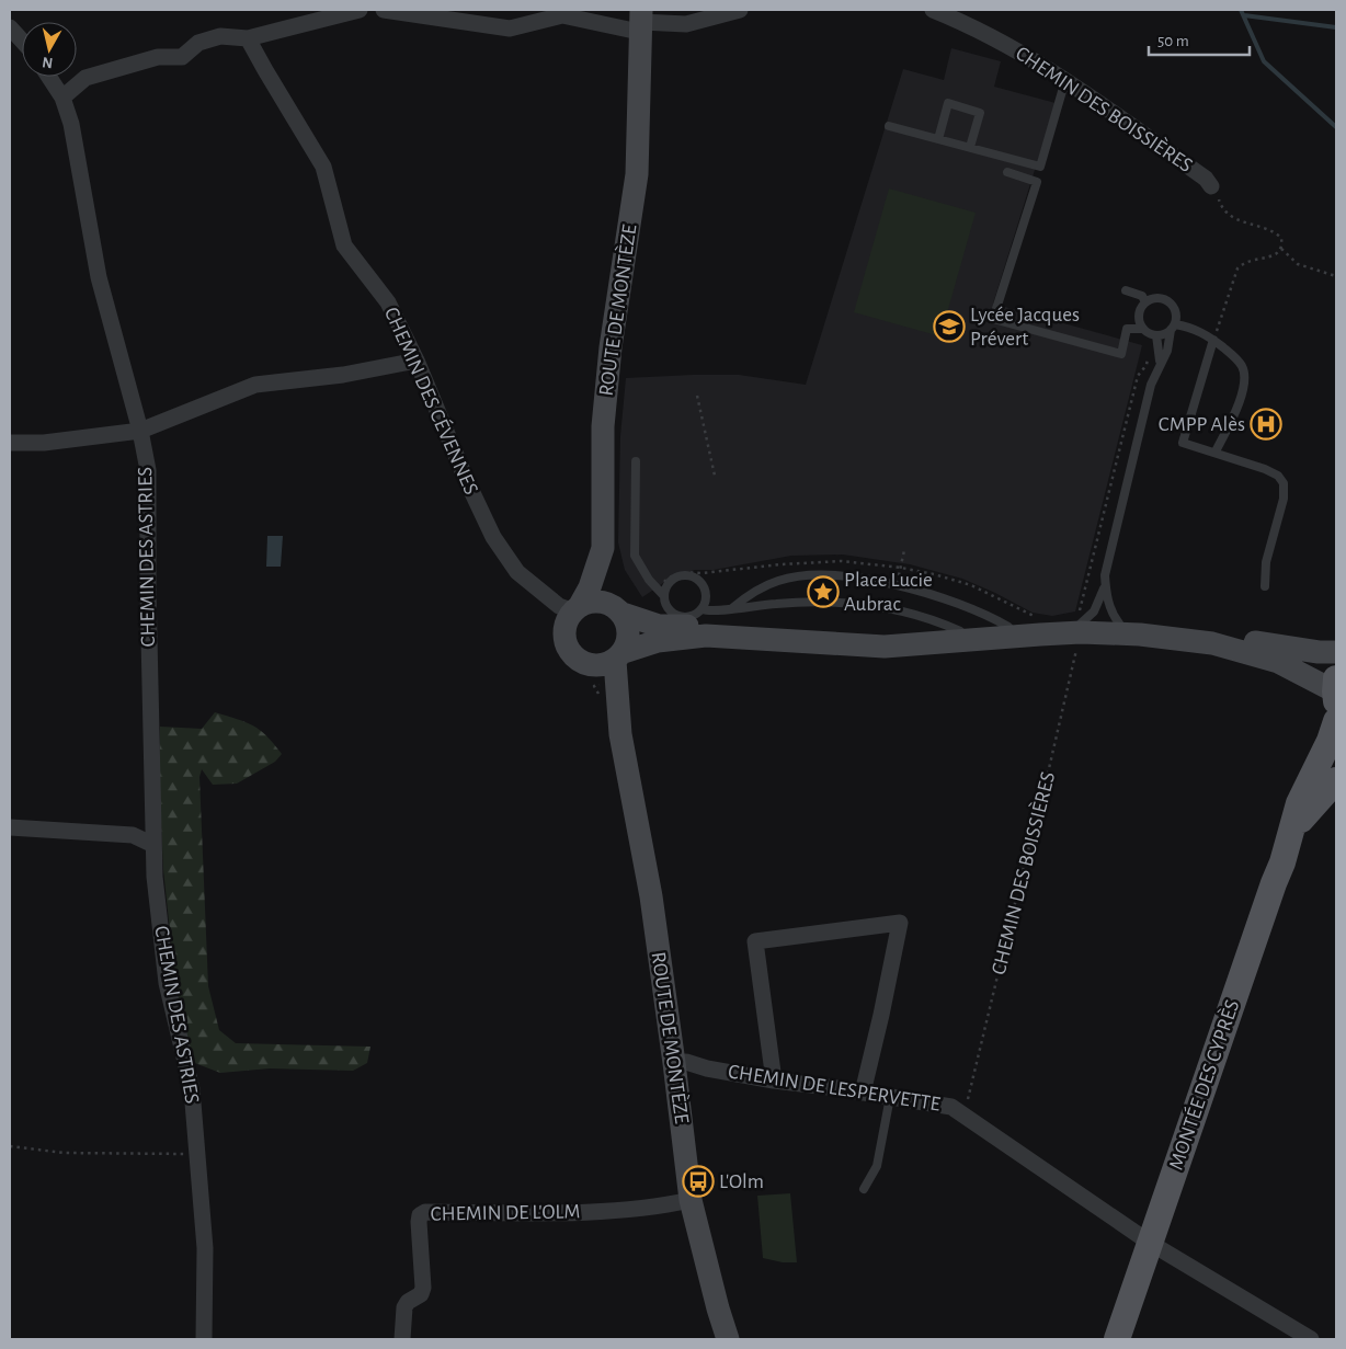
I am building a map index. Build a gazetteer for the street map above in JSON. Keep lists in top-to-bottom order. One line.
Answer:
{"streets":{"main road":["MONTÉE DES CYPRÈS"],"street":["CHEMIN DES BOISSIÈRES","ROUTE DE MONTÈZE","CHEMIN DES CÉVENNES","CHEMIN DES ASTRIES","CHEMIN DE LESPERVETTE","CHEMIN DE L'OLM"]},"crossings":[["CHEMIN DES BOISSIÈRES","CHEMIN DE LESPERVETTE"],["ROUTE DE MONTÈZE","CHEMIN DES CÉVENNES"],["ROUTE DE MONTÈZE","CHEMIN DE LESPERVETTE"],["ROUTE DE MONTÈZE","CHEMIN DE L'OLM"],["MONTÉE DES CYPRÈS","CHEMIN DE LESPERVETTE"]],"places":{"school or university":["Lycée Jacques Prévert"],"hospital":["CMPP Alès"],"place":["Place Lucie Aubrac"],"bus stop":["L'Olm"]},"scale_bar":"50 m","north":"bottom"}
